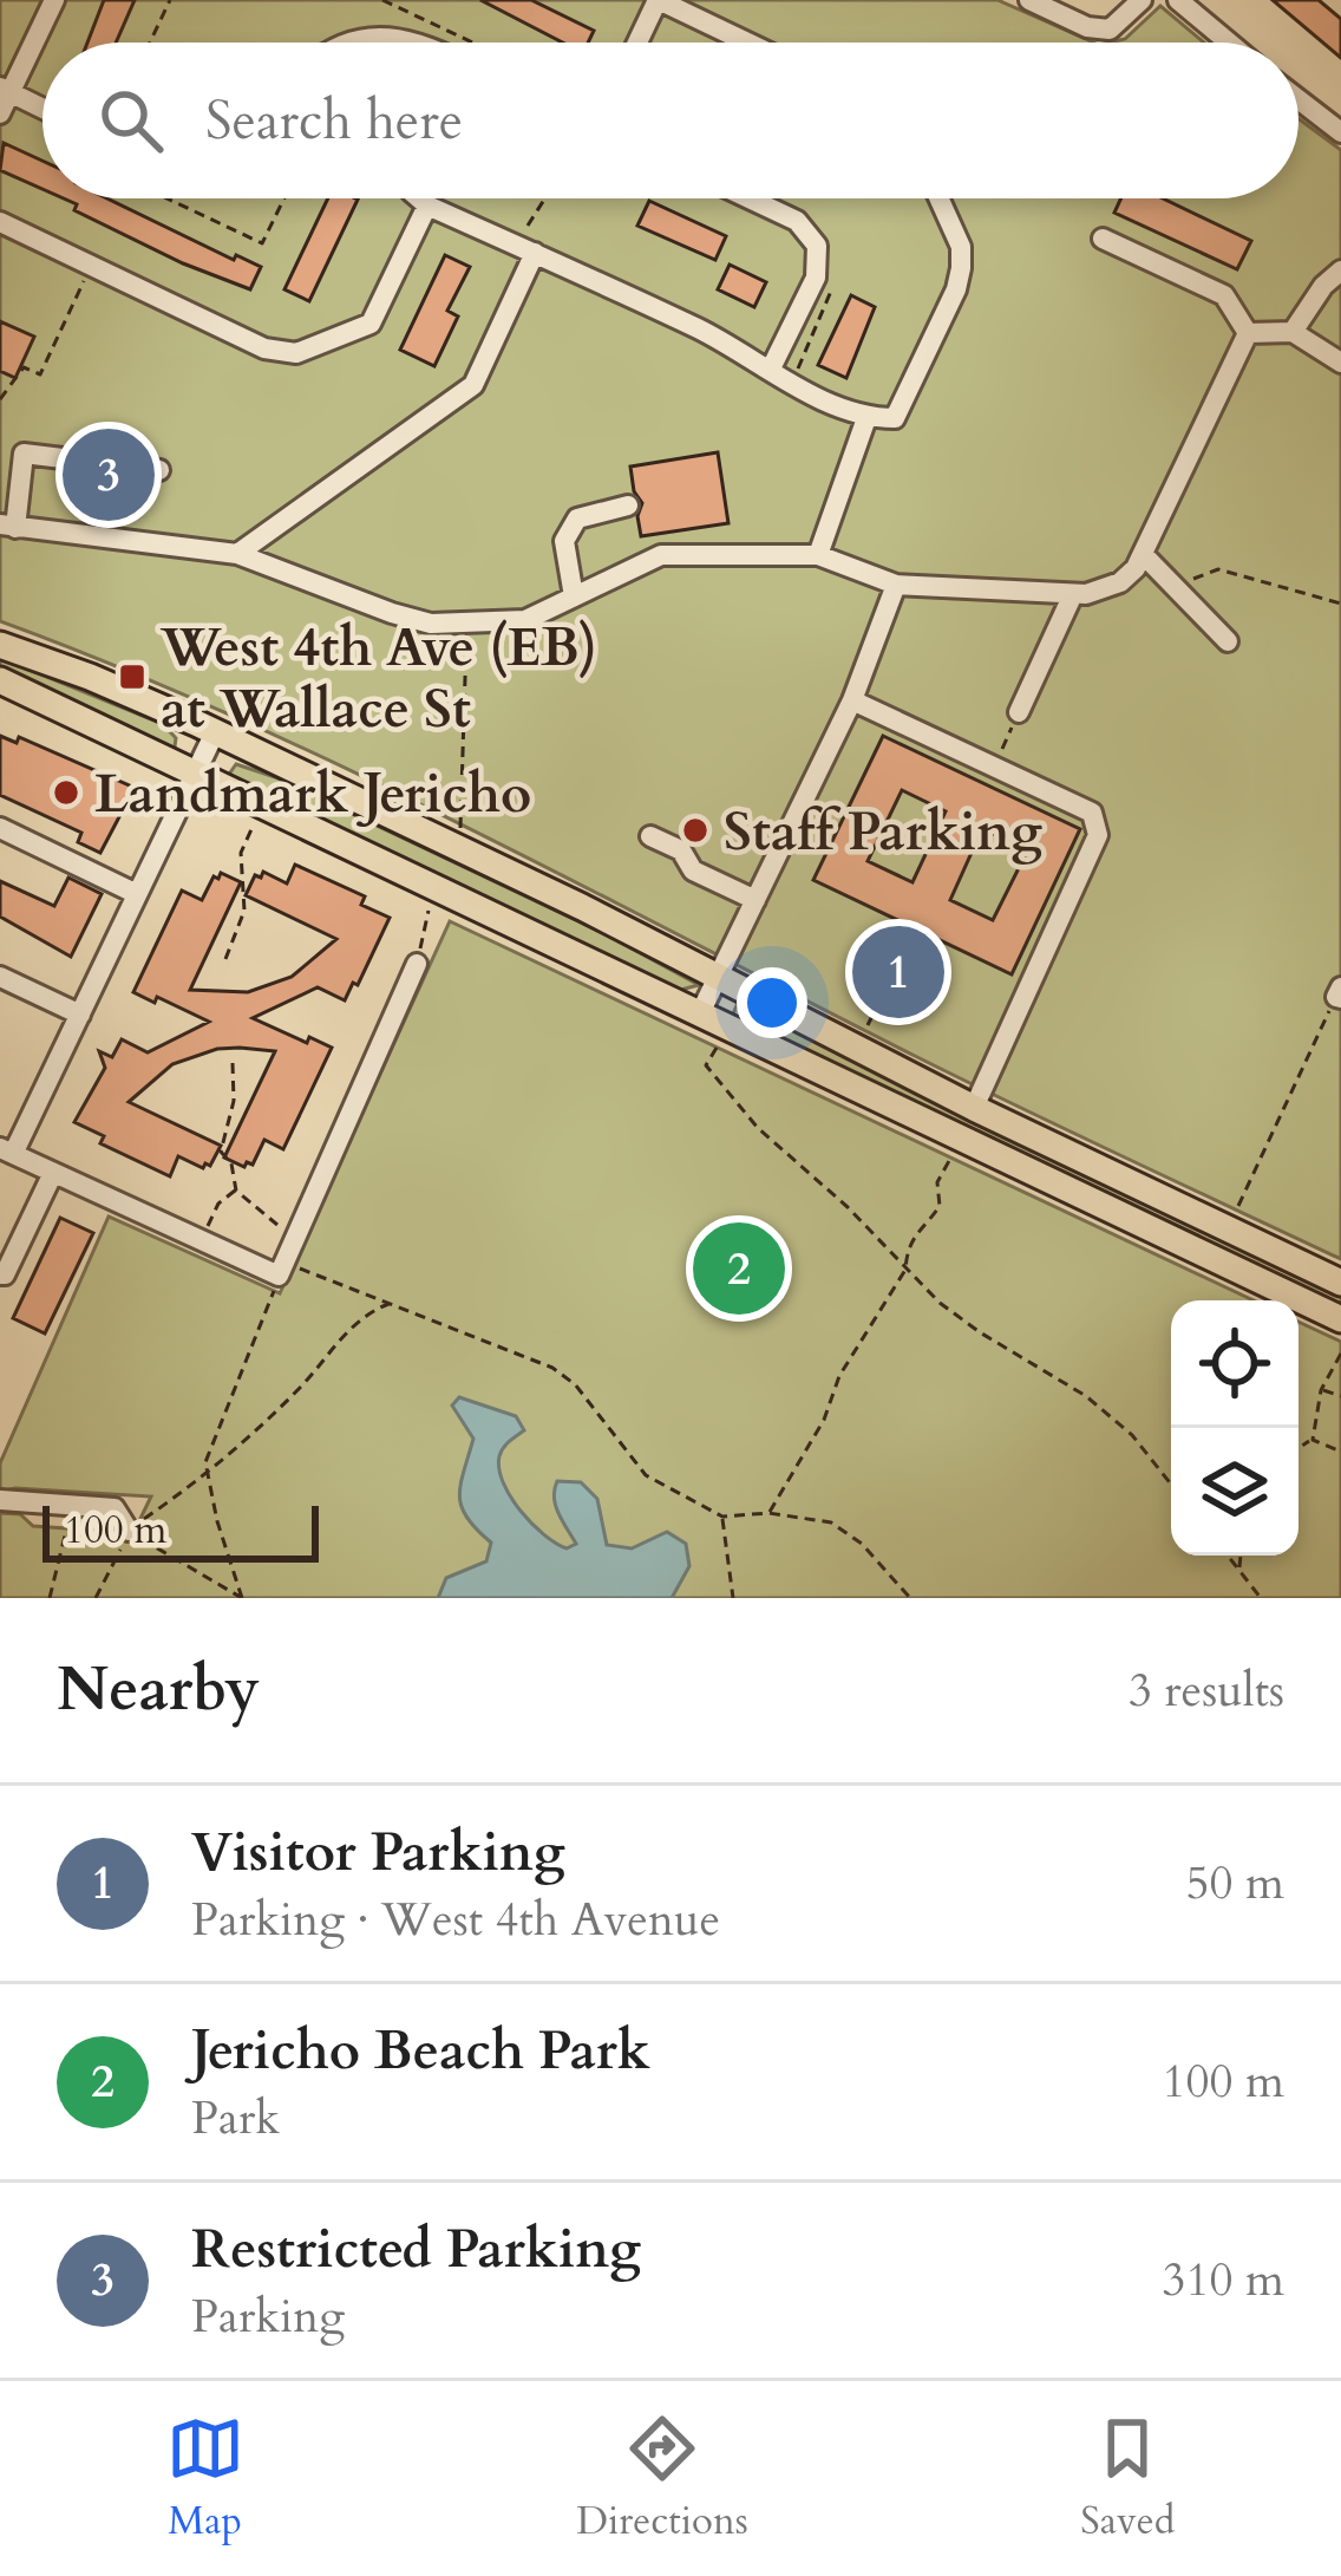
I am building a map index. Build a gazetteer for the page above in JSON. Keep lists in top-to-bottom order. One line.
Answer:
{"places":{"transit":["West 4th Ave (EB) at Wallace St"],"other":["Landmark Jericho","Staff Parking"]},"scale_bar":"100 m","page":{"search":"Search here","pins":["3","1","2"],"scale":"100 m","heading":["Nearby","3 results"],"list":[{"mark":"1","name":"Visitor Parking","note":"Parking · West 4th Avenue","value":"50 m"},{"mark":"2","name":"Jericho Beach Park","note":"Park","value":"100 m"},{"mark":"3","name":"Restricted Parking","note":"Parking","value":"310 m"}],"nav":["Map","Directions","Saved"]}}
